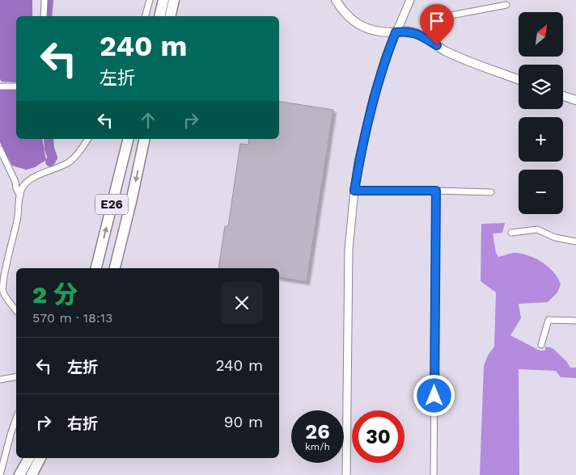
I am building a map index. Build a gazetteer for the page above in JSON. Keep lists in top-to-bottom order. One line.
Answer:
{"streets":{"highway":["E26"]},"north":"top right","page":{"map_buttons":["+","−"],"turn":["240 m","左折"],"heading":["2 分","570 m · 18:13"],"list":[{"name":"左折","value":"240 m"},{"name":"右折","value":"90 m"}],"speed":"26 km/h","limit":"30"}}
